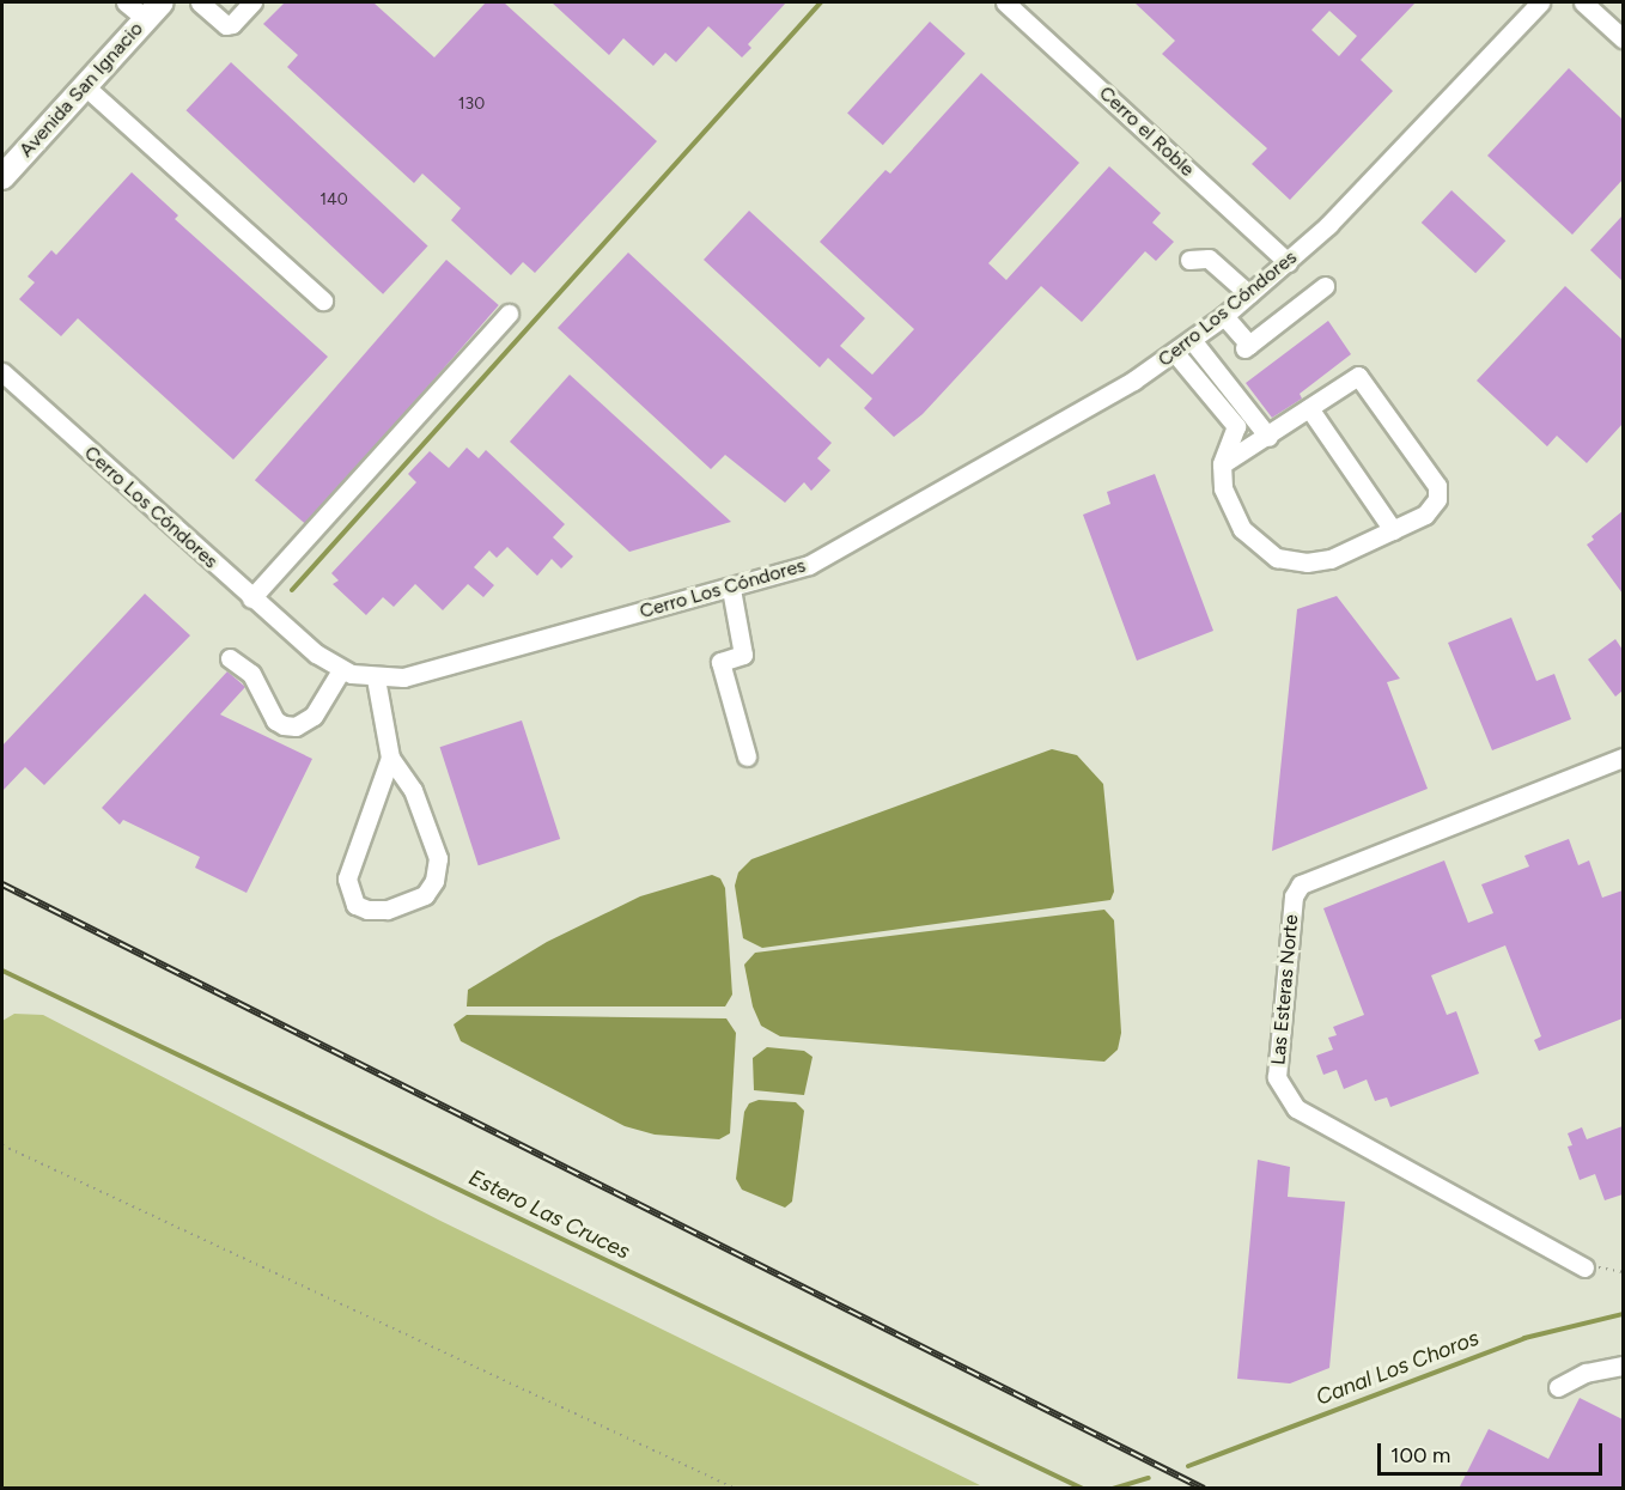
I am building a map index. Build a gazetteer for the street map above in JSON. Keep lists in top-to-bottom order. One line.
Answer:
{"streets":{"main road":["Avenida San Ignacio"],"street":["Cerro el Roble","Cerro Los Cóndores","Las Esteras Norte"]},"crossings":[["Cerro el Roble","Cerro Los Cóndores"]],"water":["Estero Las Cruces","Canal Los Choros"],"house_numbers":["130","140"],"scale_bar":"100 m"}
